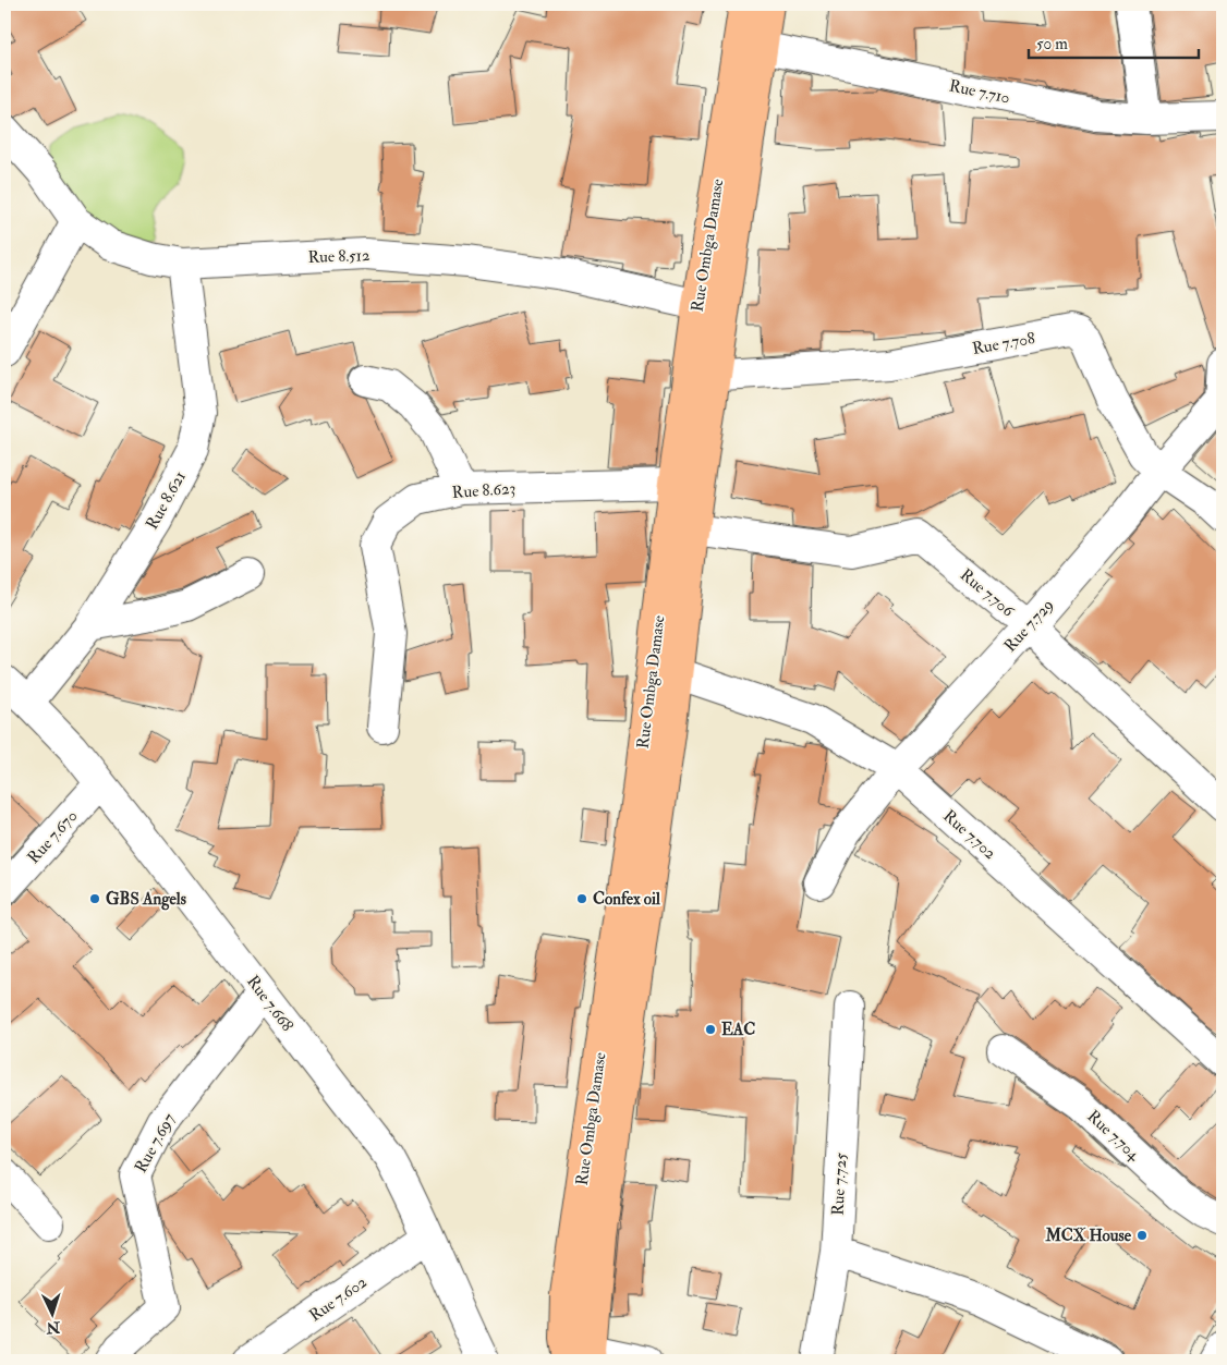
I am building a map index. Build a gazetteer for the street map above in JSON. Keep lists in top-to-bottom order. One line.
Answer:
{"streets":{"main road":["Rue Ombga Damase"],"street":["Rue 7.710","Rue 8.512","Rue 7.708","Rue 8.623","Rue 8.621","Rue 7.706","Rue 7.729","Rue 7.702","Rue 7.670","Rue 7.668","Rue 7.704","Rue 7.697","Rue 7.725","Rue 7.602"]},"crossings":[["Rue 7.710","Rue Ombga Damase"],["Rue Ombga Damase","Rue 8.512"],["Rue Ombga Damase","Rue 7.708"],["Rue Ombga Damase","Rue 8.623"],["Rue Ombga Damase","Rue 7.706"],["Rue Ombga Damase","Rue 7.702"],["Rue 8.512","Rue 8.621"],["Rue 7.708","Rue 7.729"],["Rue 8.621","Rue 7.668"],["Rue 7.706","Rue 7.729"],["Rue 7.729","Rue 7.702"],["Rue 7.670","Rue 7.668"],["Rue 7.668","Rue 7.697"],["Rue 7.668","Rue 7.602"]],"places":["GBS Angels","Confex oil","EAC","MCX House"],"scale_bar":"50 m","north":"bottom"}
